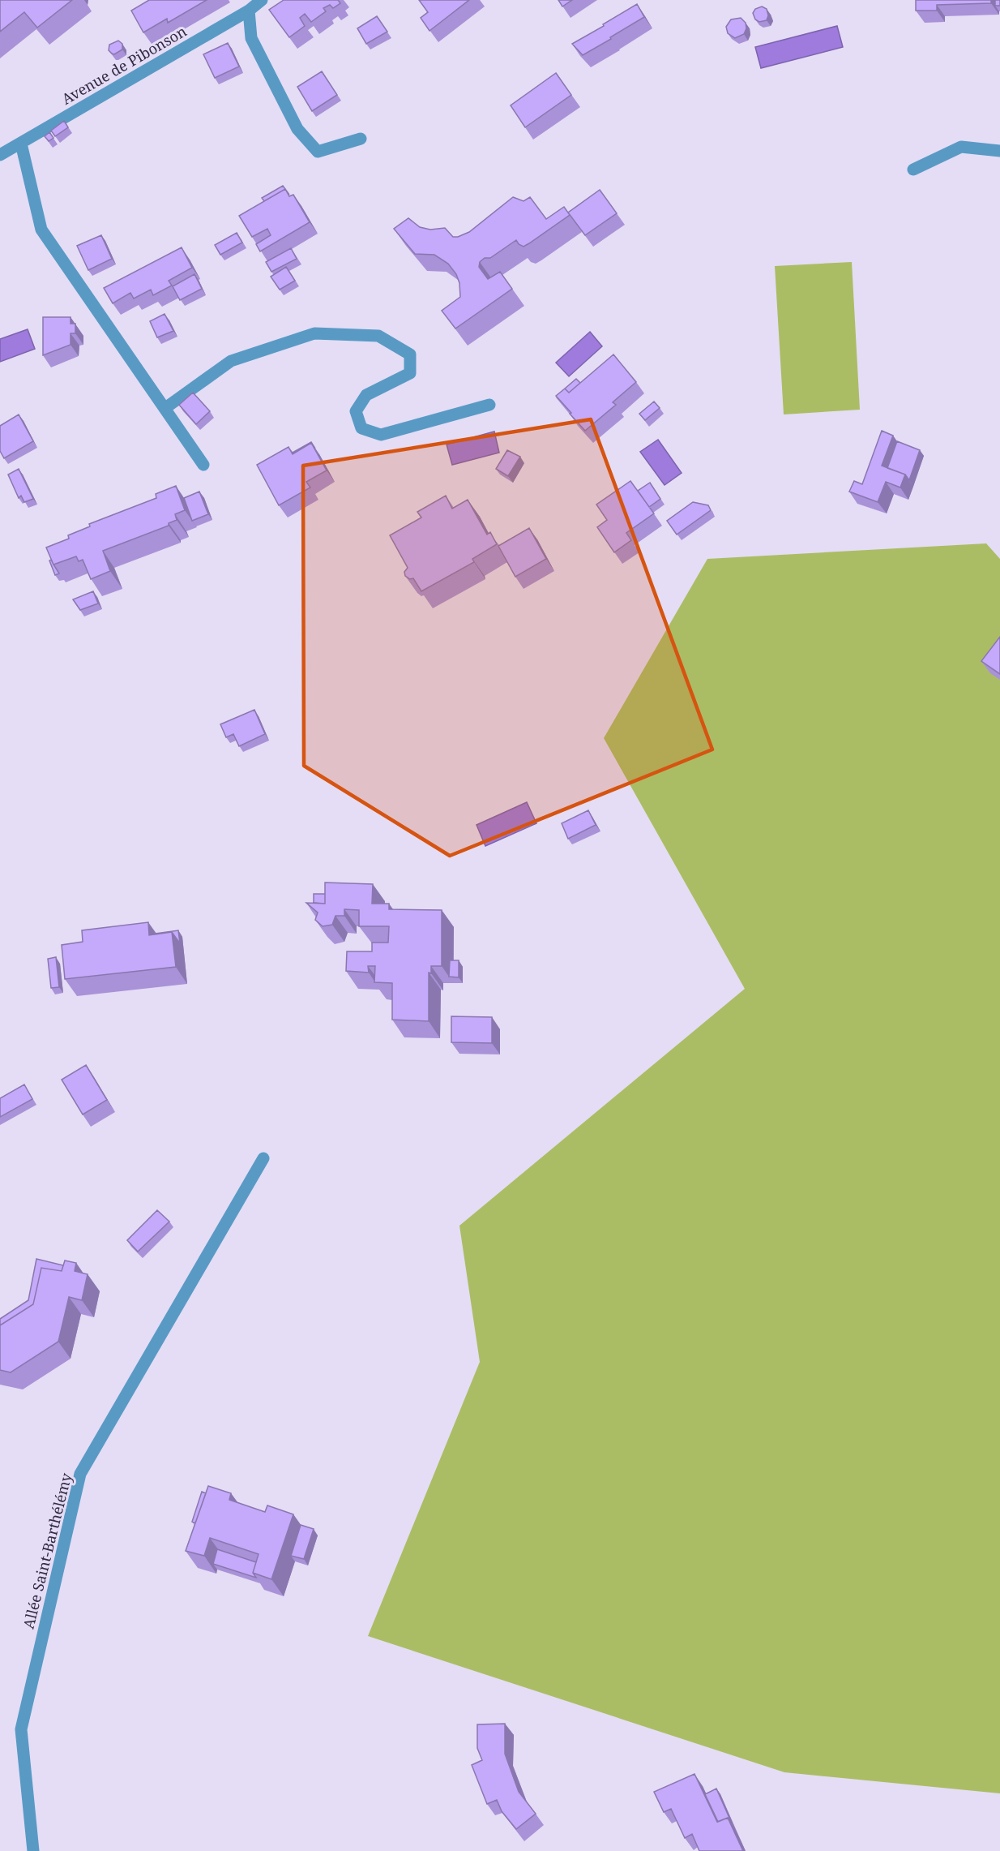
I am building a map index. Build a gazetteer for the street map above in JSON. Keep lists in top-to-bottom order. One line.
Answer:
{"streets":{"street":["Avenue de Pibonson","Allée Saint-Barthélémy"]}}
